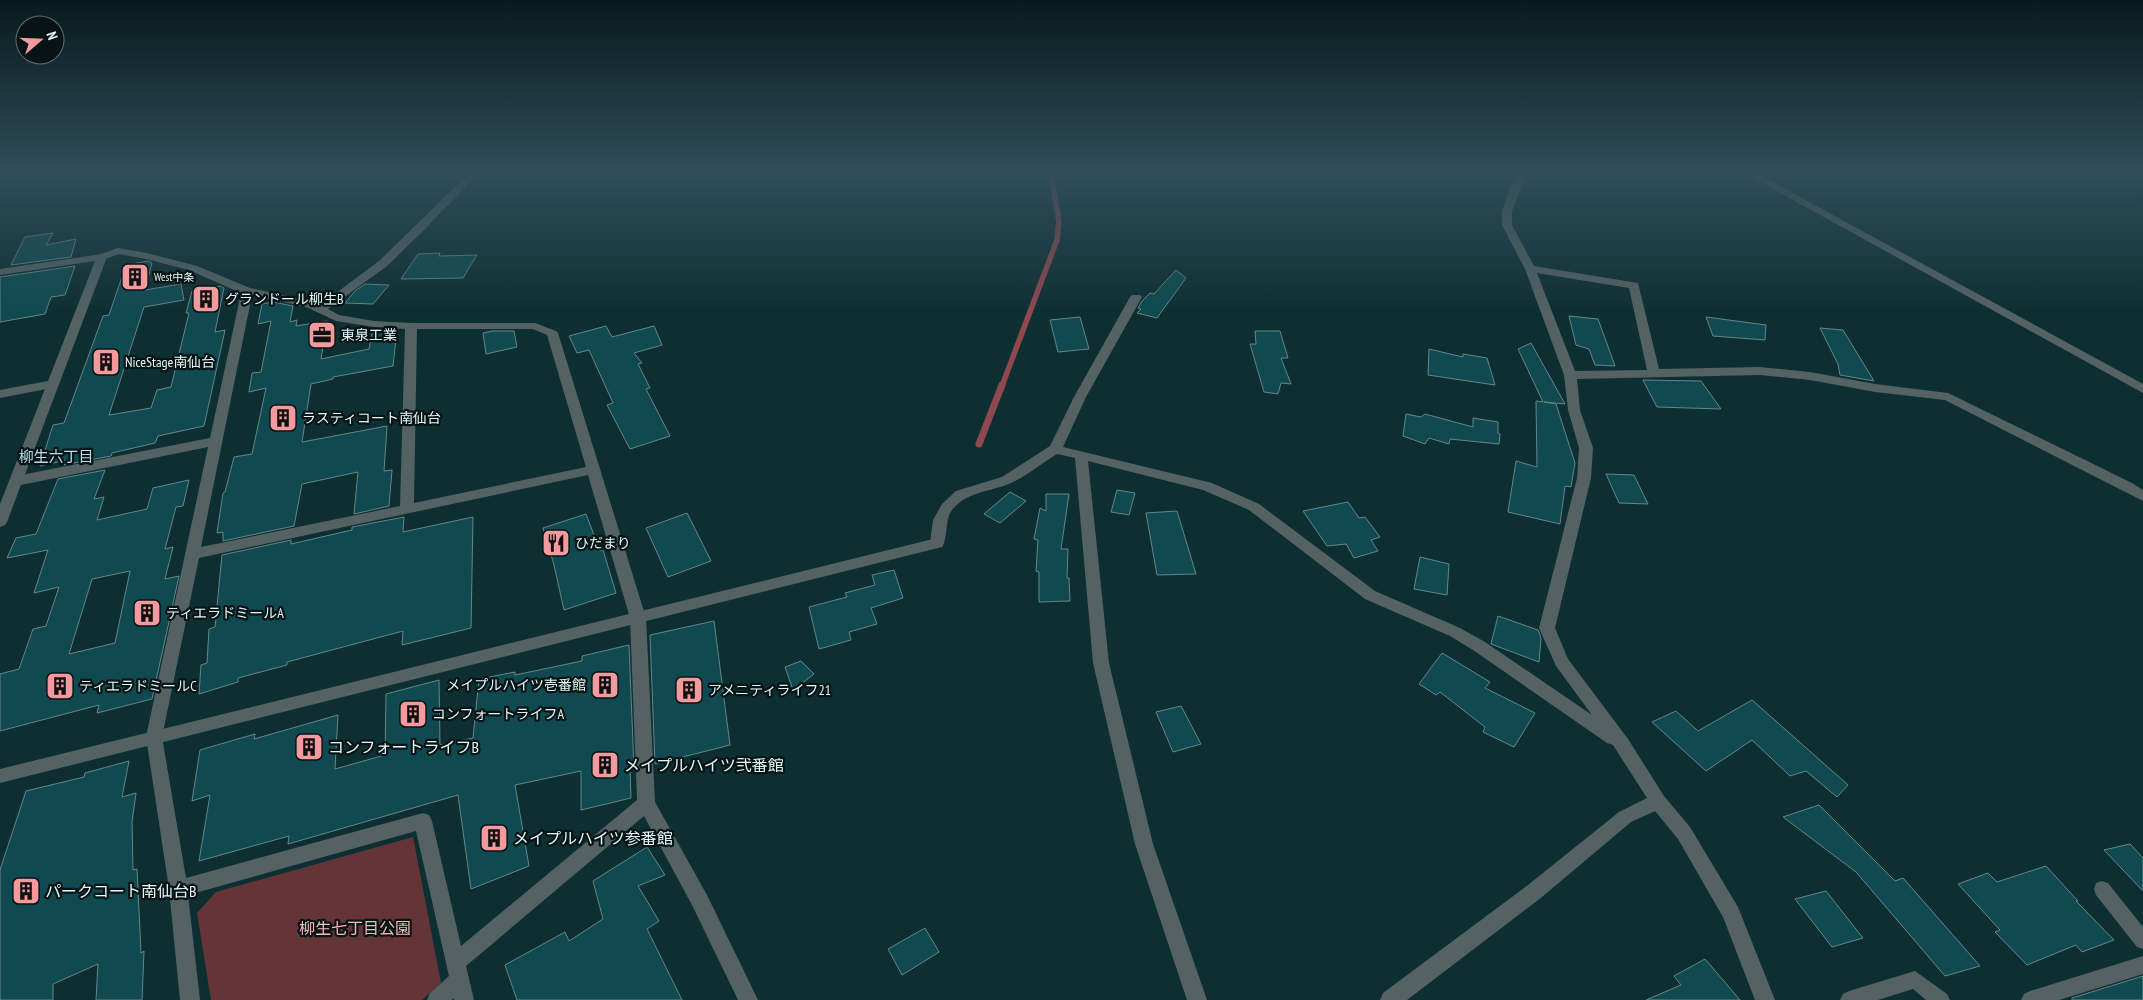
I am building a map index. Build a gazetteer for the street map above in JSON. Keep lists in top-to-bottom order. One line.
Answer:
{"districts":["柳生六丁目"],"parks":["柳生七丁目公園"],"places":{"building":["West中条","グランドール柳生B","NiceStage南仙台","ラスティコート南仙台","ティエラドミールA","メイプルハイツ壱番館","ティエラドミールC","アメニティライフ21","コンフォートライフA","コンフォートライフB","メイプルハイツ弐番館","メイプルハイツ参番館","パークコート南仙台B"],"office":["東泉工業"],"restaurant":["ひだまり"]},"north":"right"}
